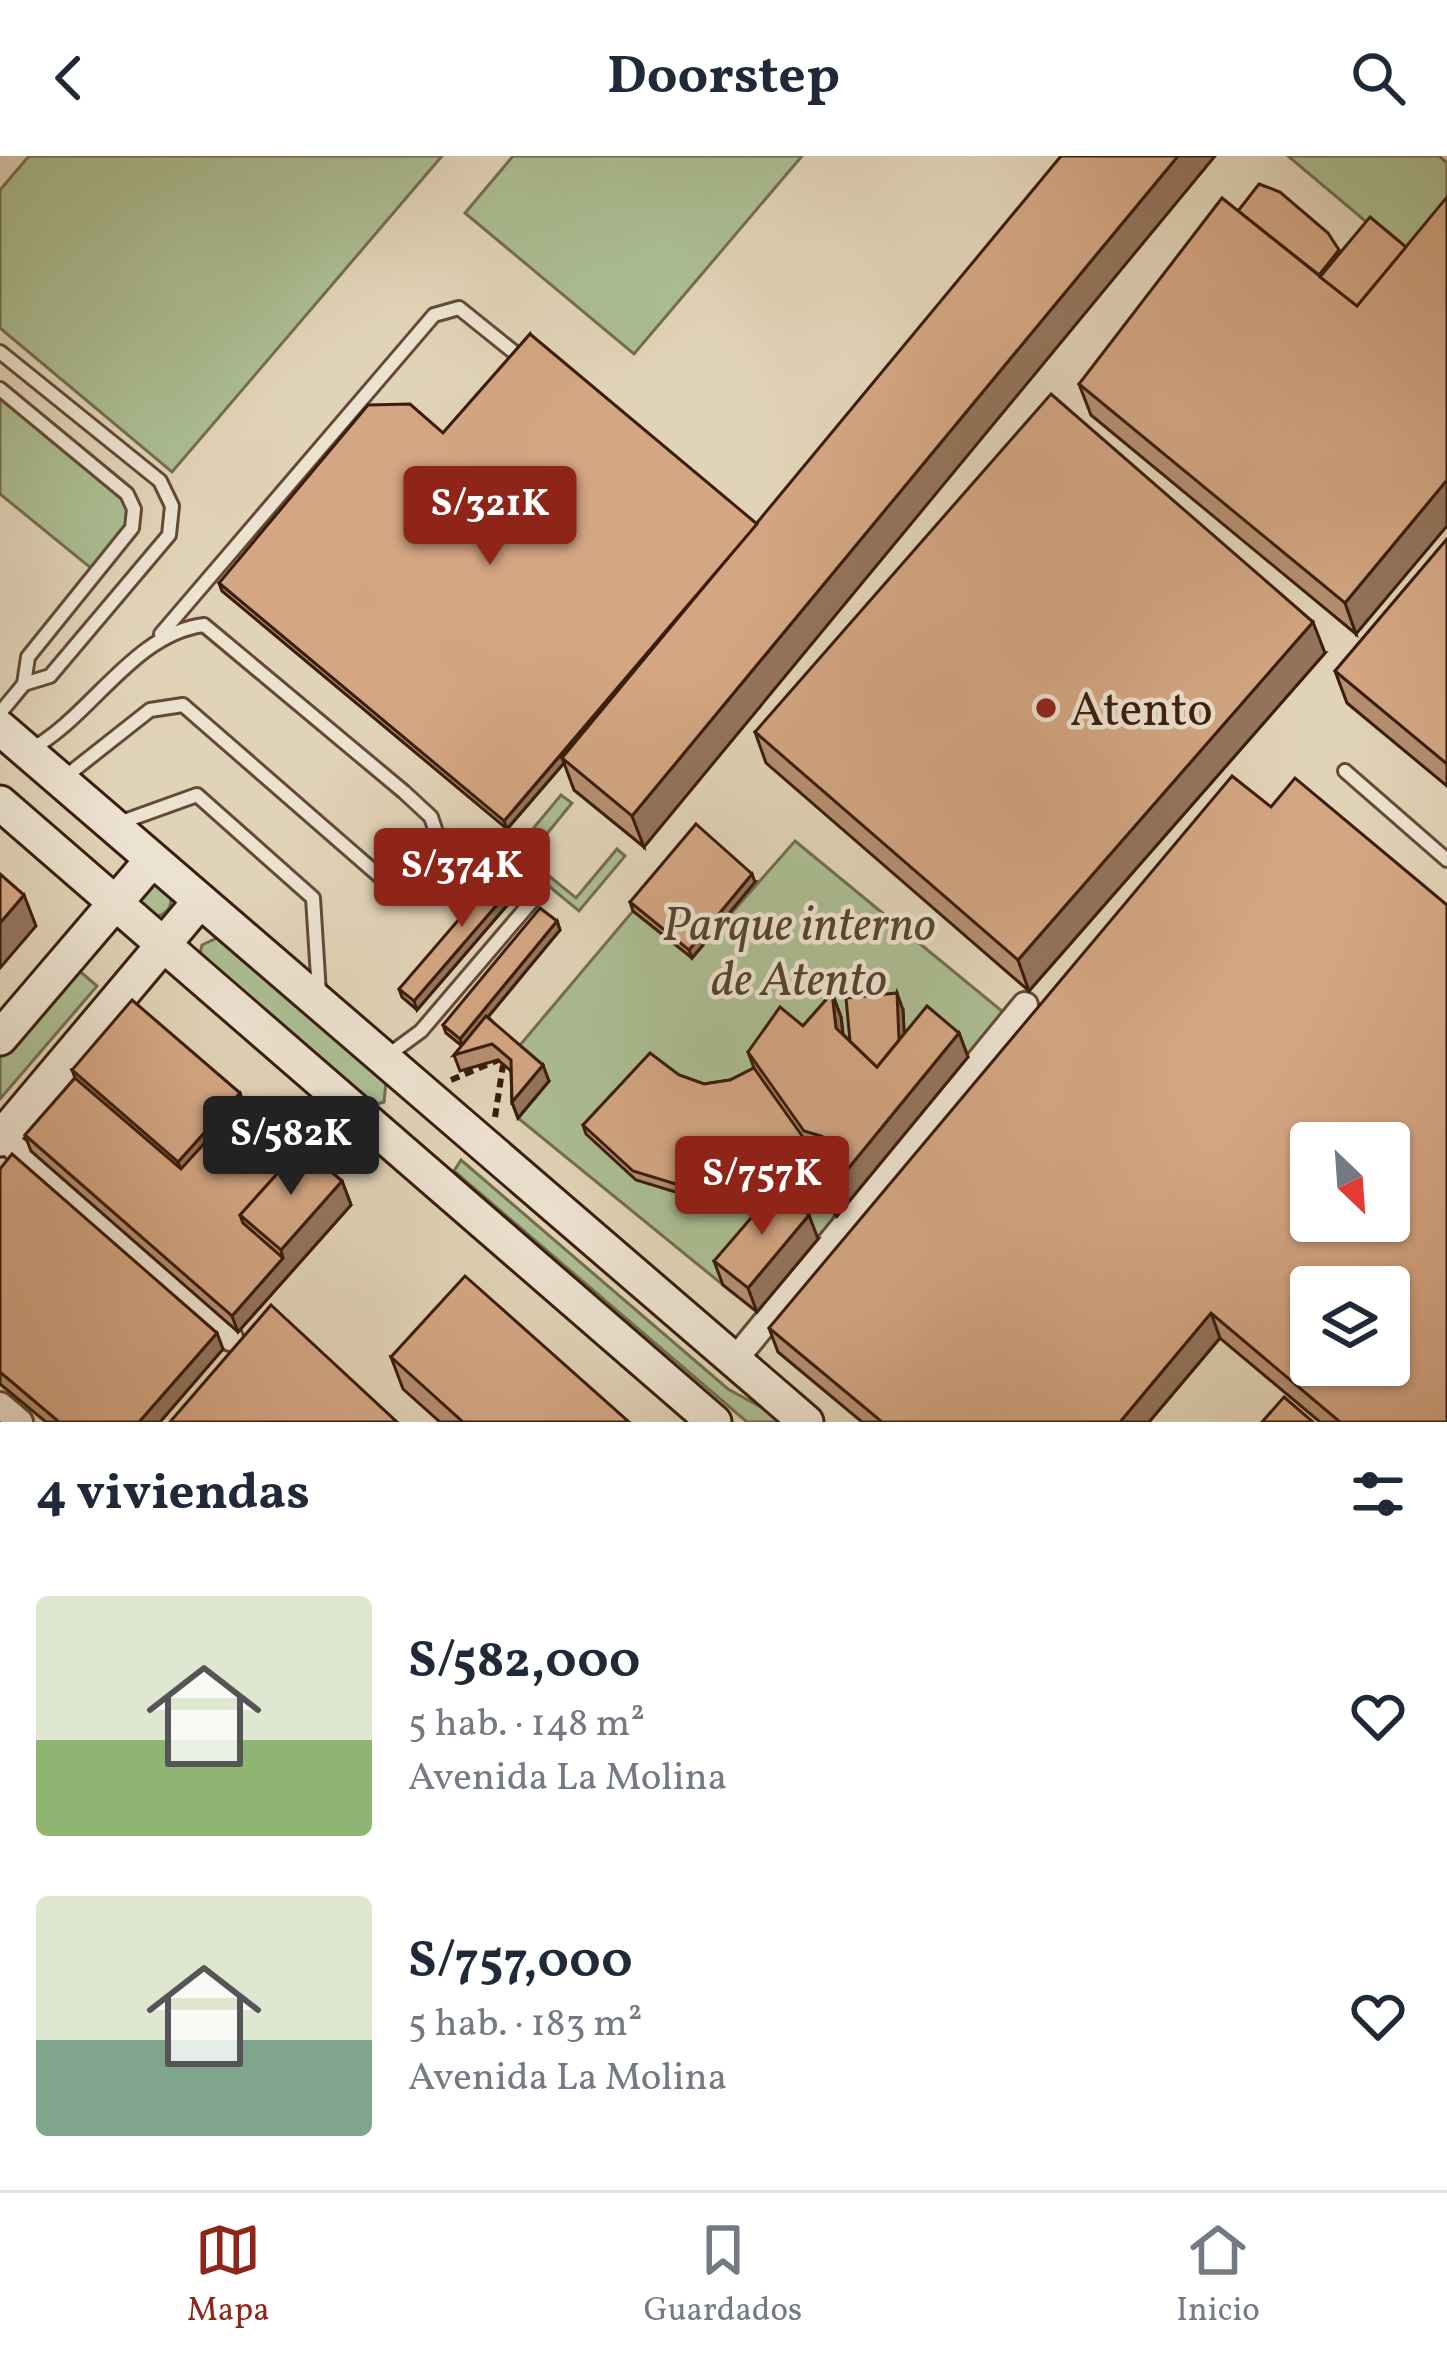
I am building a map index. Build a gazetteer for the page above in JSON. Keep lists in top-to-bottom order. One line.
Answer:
{"parks":["Parque interno de Atento"],"places":["Atento"],"north":"bottom right","page":{"header":"Doorstep","price":["S/321K","S/374K","S/582K","S/757K"],"heading":"4 viviendas","list":[{"name":"S/582,000","note":"5 hab. · 148 m² · Avenida La Molina"},{"name":"S/757,000","note":"5 hab. · 183 m² · Avenida La Molina"}],"tabs":["Mapa","Guardados","Inicio"]}}
